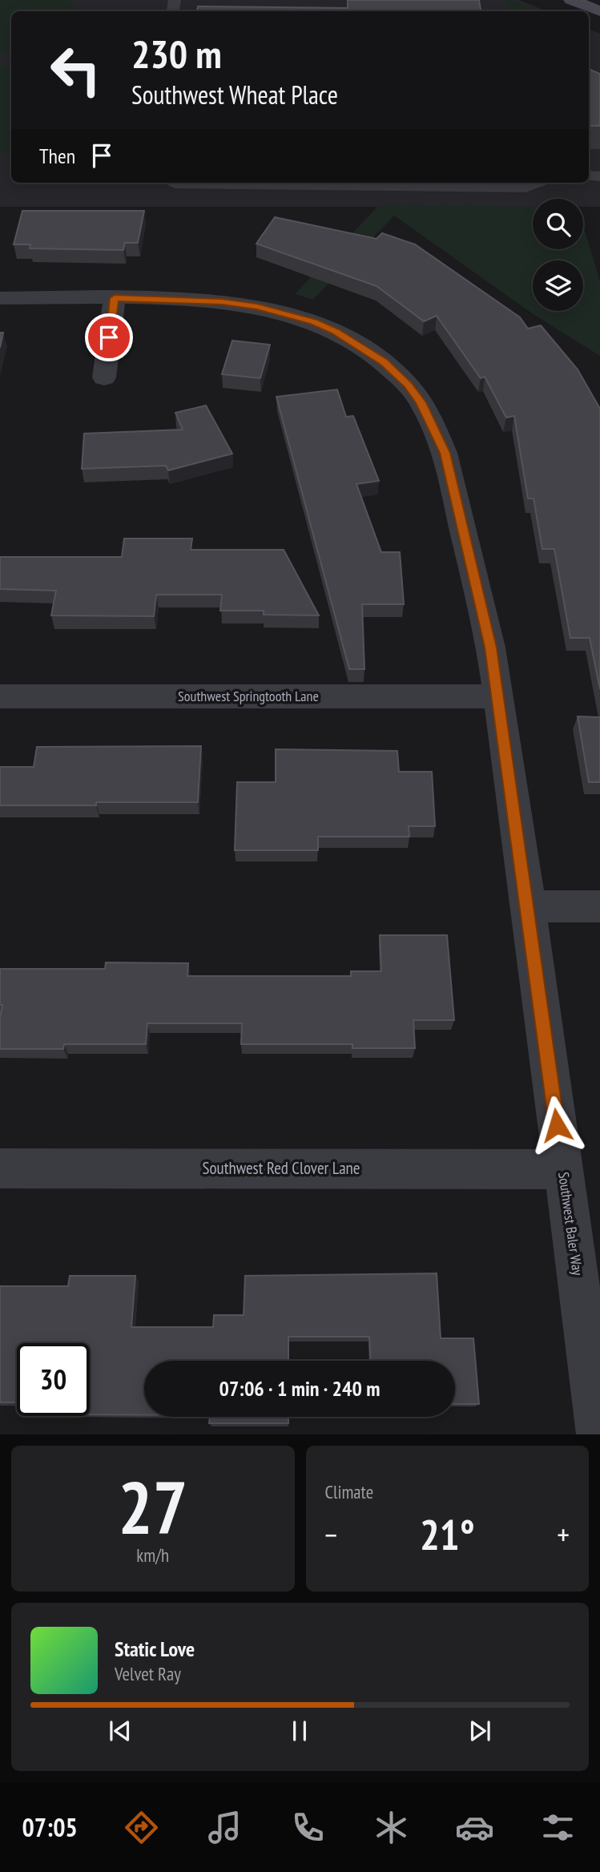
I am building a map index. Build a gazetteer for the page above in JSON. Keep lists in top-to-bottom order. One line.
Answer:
{"streets":{"street":["Southwest Springtooth Lane","Southwest Red Clover Lane","Southwest Baler Way"]},"crossings":[["Southwest Springtooth Lane","Southwest Baler Way"],["Southwest Red Clover Lane","Southwest Baler Way"]],"page":{"turn":["230 m","Southwest Wheat Place"],"then":"Then","limit":"30","trip":"07:06 · 1 min · 240 m","tile":[["27","km/h"],"Climate"],"heat":["−","21°","+"],"song":["Static Love","Velvet Ray"],"tabs":"07:05"}}
